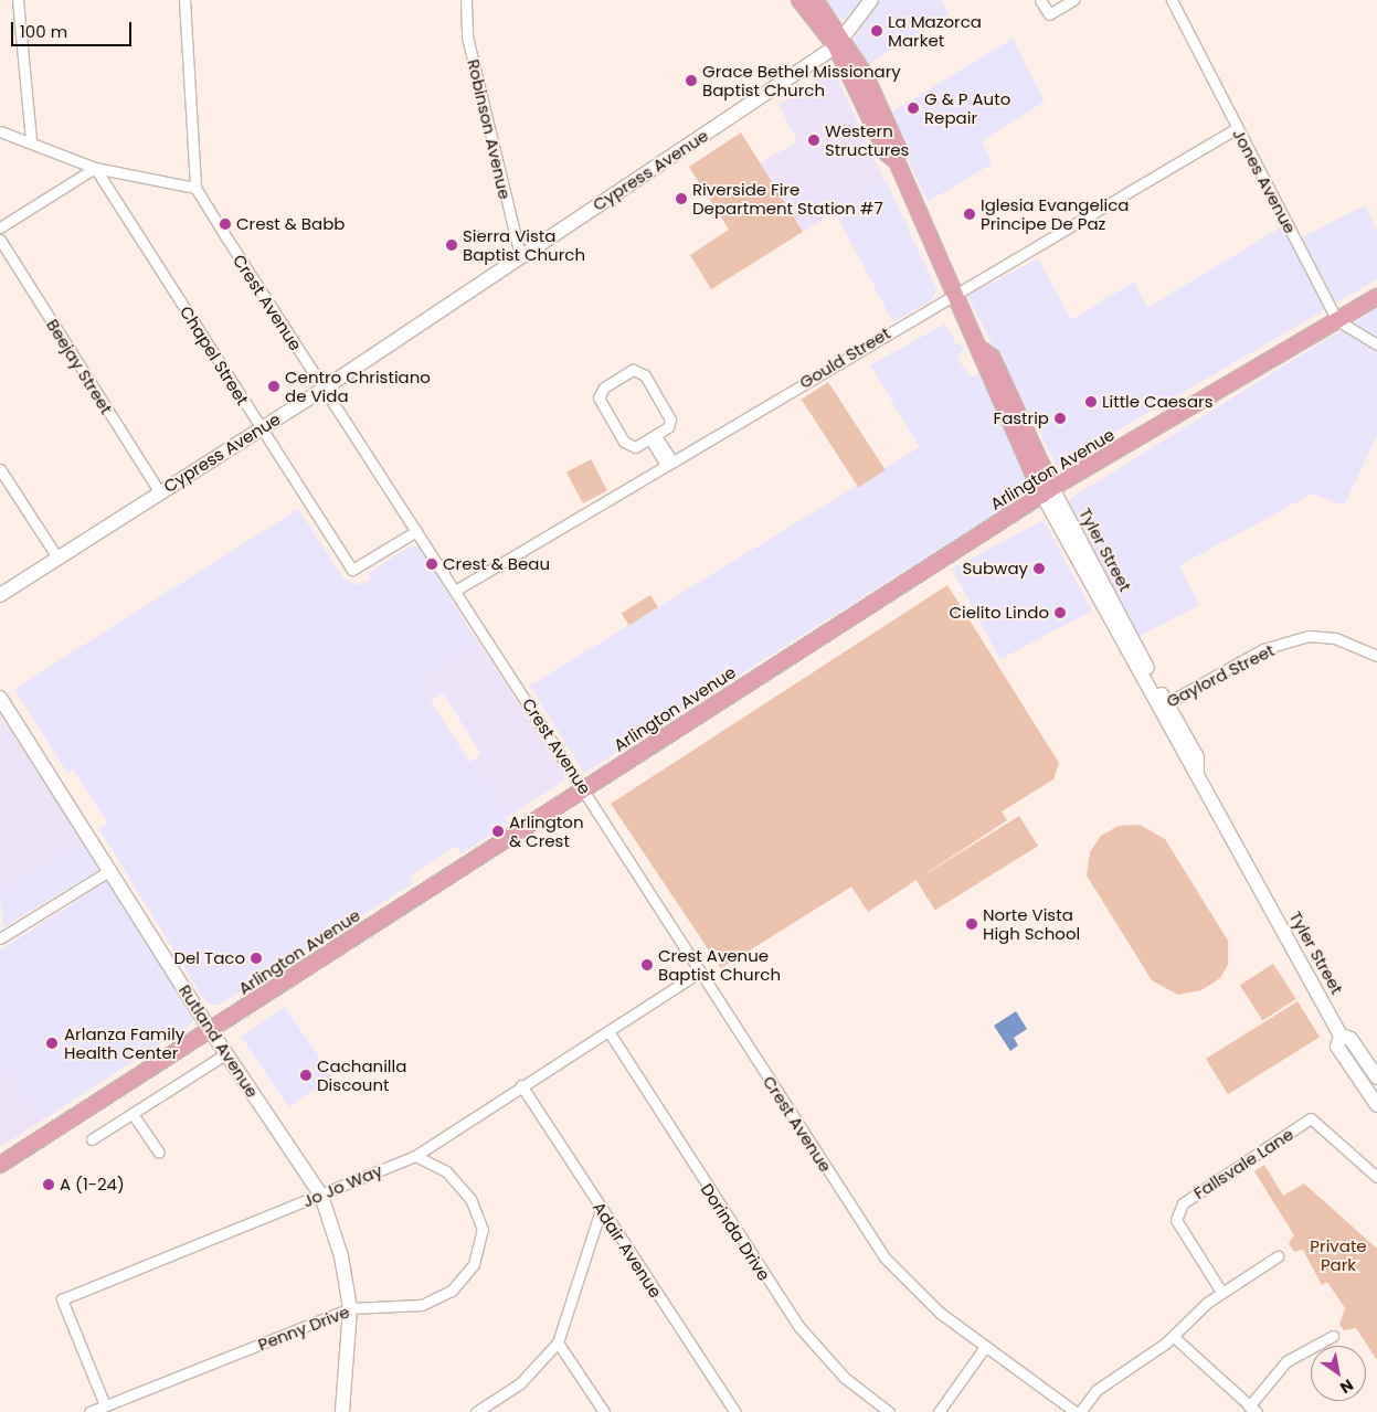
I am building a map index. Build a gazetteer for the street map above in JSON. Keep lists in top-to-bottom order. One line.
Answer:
{"streets":{"main road":["Arlington Avenue","Tyler Street"],"street":["Robinson Avenue","Cypress Avenue","Jones Avenue","Crest Avenue","Chapel Street","Gould Street","Beejay Street","Gaylord Street","Rutland Avenue","Fallsvale Lane","Jo Jo Way","Dorinda Drive","Adair Avenue","Penny Drive"]},"crossings":[["Robinson Avenue","Cypress Avenue"],["Cypress Avenue","Crest Avenue"],["Cypress Avenue","Chapel Street"],["Cypress Avenue","Beejay Street"],["Cypress Avenue","Tyler Street"],["Jones Avenue","Gould Street"],["Jones Avenue","Arlington Avenue"],["Crest Avenue","Chapel Street"],["Crest Avenue","Gould Street"],["Crest Avenue","Arlington Avenue"],["Crest Avenue","Jo Jo Way"],["Gould Street","Tyler Street"],["Arlington Avenue","Tyler Street"],["Arlington Avenue","Rutland Avenue"],["Tyler Street","Gaylord Street"],["Rutland Avenue","Jo Jo Way"],["Rutland Avenue","Penny Drive"],["Jo Jo Way","Dorinda Drive"],["Jo Jo Way","Adair Avenue"],["Jo Jo Way","Penny Drive"]],"parks":["Private Park"],"places":["La Mazorca Market","Grace Bethel Missionary Baptist Church","G & P Auto Repair","Western Structures","Riverside Fire Department Station #7","Iglesia Evangelica Principe De Paz","Crest & Babb","Sierra Vista Baptist Church","Centro Christiano de Vida","Little Caesars","Fastrip","Crest & Beau","Subway","Cielito Lindo","Arlington & Crest","Norte Vista High School","Del Taco","Crest Avenue Baptist Church","Arlanza Family Health Center","Cachanilla Discount","A (1-24)"],"scale_bar":"100 m","north":"bottom right"}
